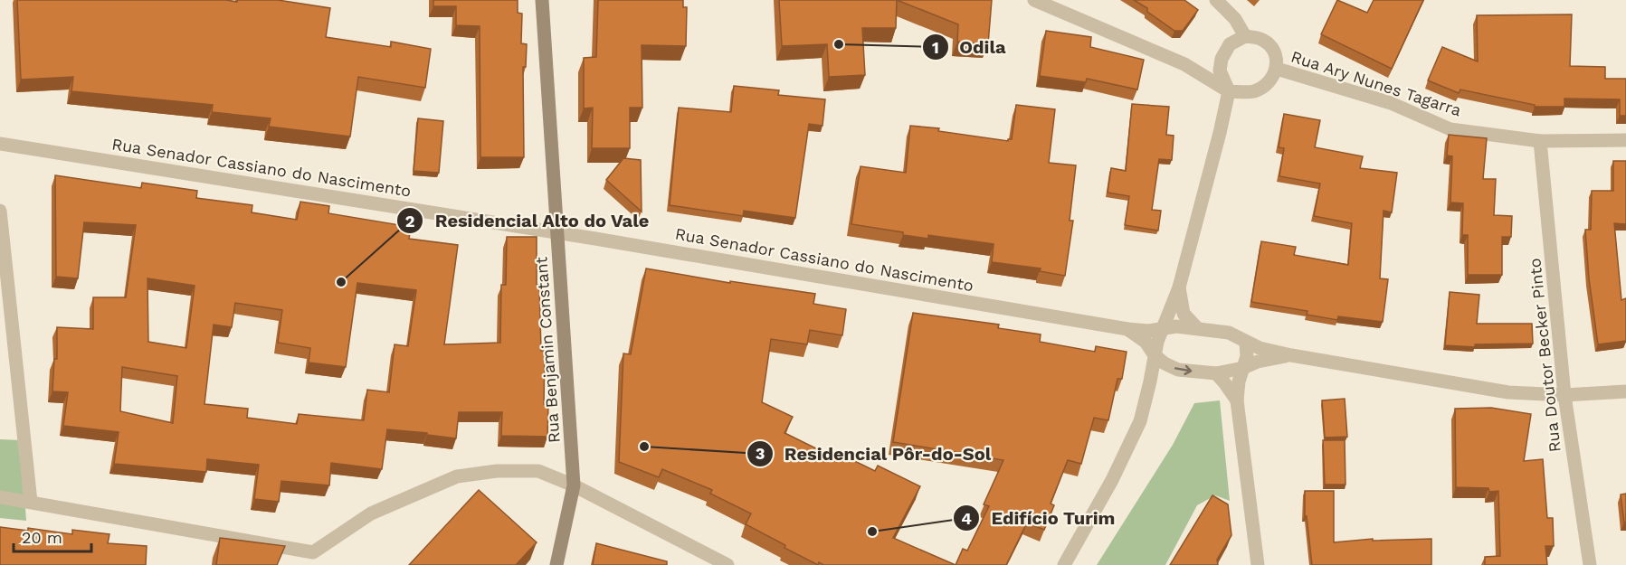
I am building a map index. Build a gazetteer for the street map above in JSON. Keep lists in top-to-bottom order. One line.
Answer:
{"streets":{"street":["Rua Ary Nunes Tagarra","Rua Senador Cassiano do Nascimento","Rua Benjamin Constant","Rua Doutor Becker Pinto"]},"crossings":[["Rua Ary Nunes Tagarra","Rua Doutor Becker Pinto"],["Rua Senador Cassiano do Nascimento","Rua Benjamin Constant"],["Rua Senador Cassiano do Nascimento","Rua Doutor Becker Pinto"]],"places":["Odila","Residencial Alto do Vale","Residencial Pôr-do-Sol","Edifício Turim"],"scale_bar":"20 m"}
